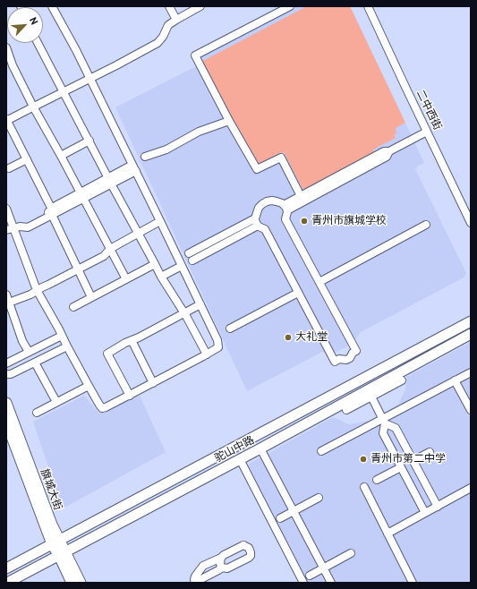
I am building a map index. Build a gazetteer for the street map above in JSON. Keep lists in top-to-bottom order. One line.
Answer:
{"streets":{"main road":["驼山中路","旗城大街"],"street":["二中西街"]},"crossings":[["驼山中路","旗城大街"]],"places":["青州市旗城学校","大礼堂","青州市第二中学"],"north":"top right"}
